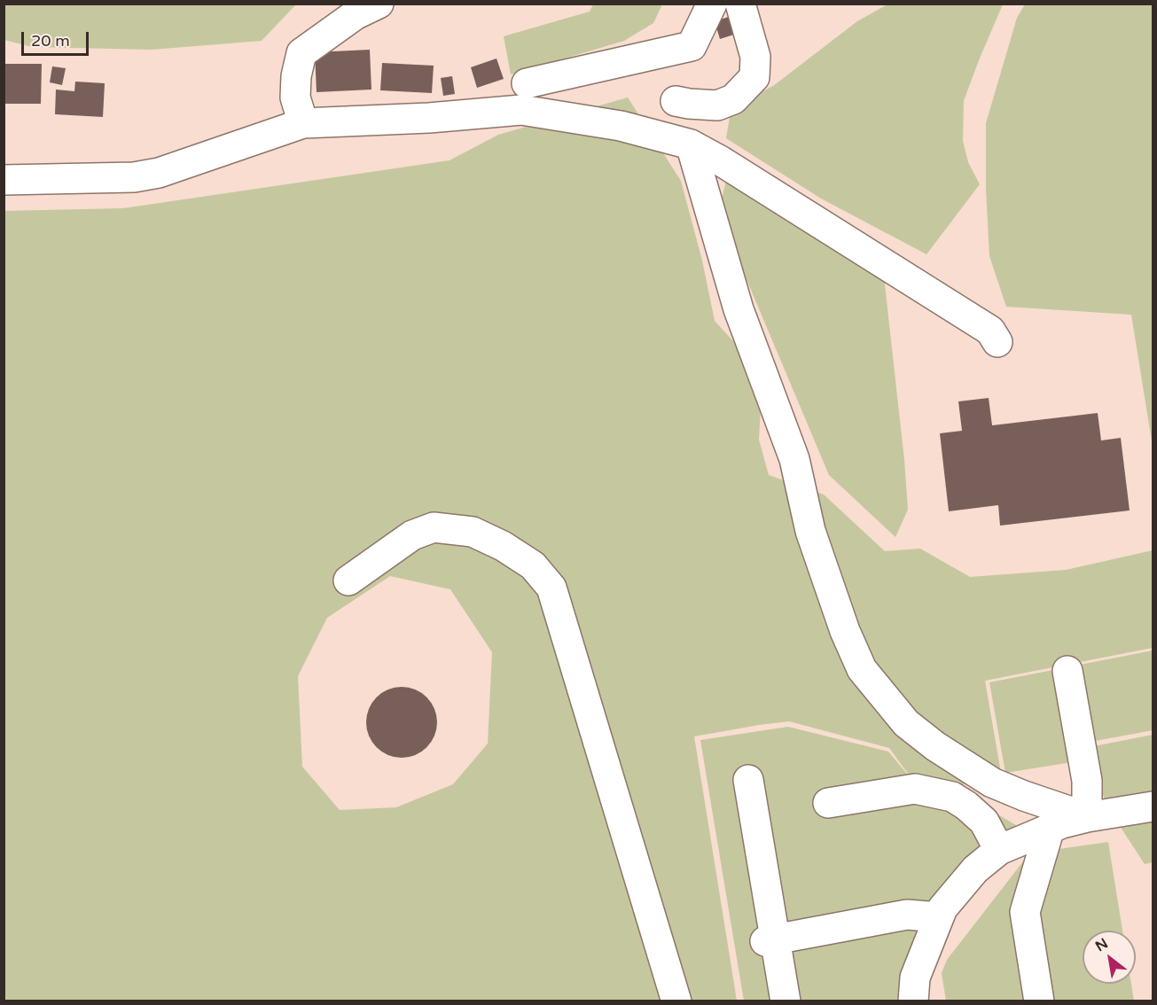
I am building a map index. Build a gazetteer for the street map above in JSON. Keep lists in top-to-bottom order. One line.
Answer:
{"scale_bar":"20 m","north":"top left"}
